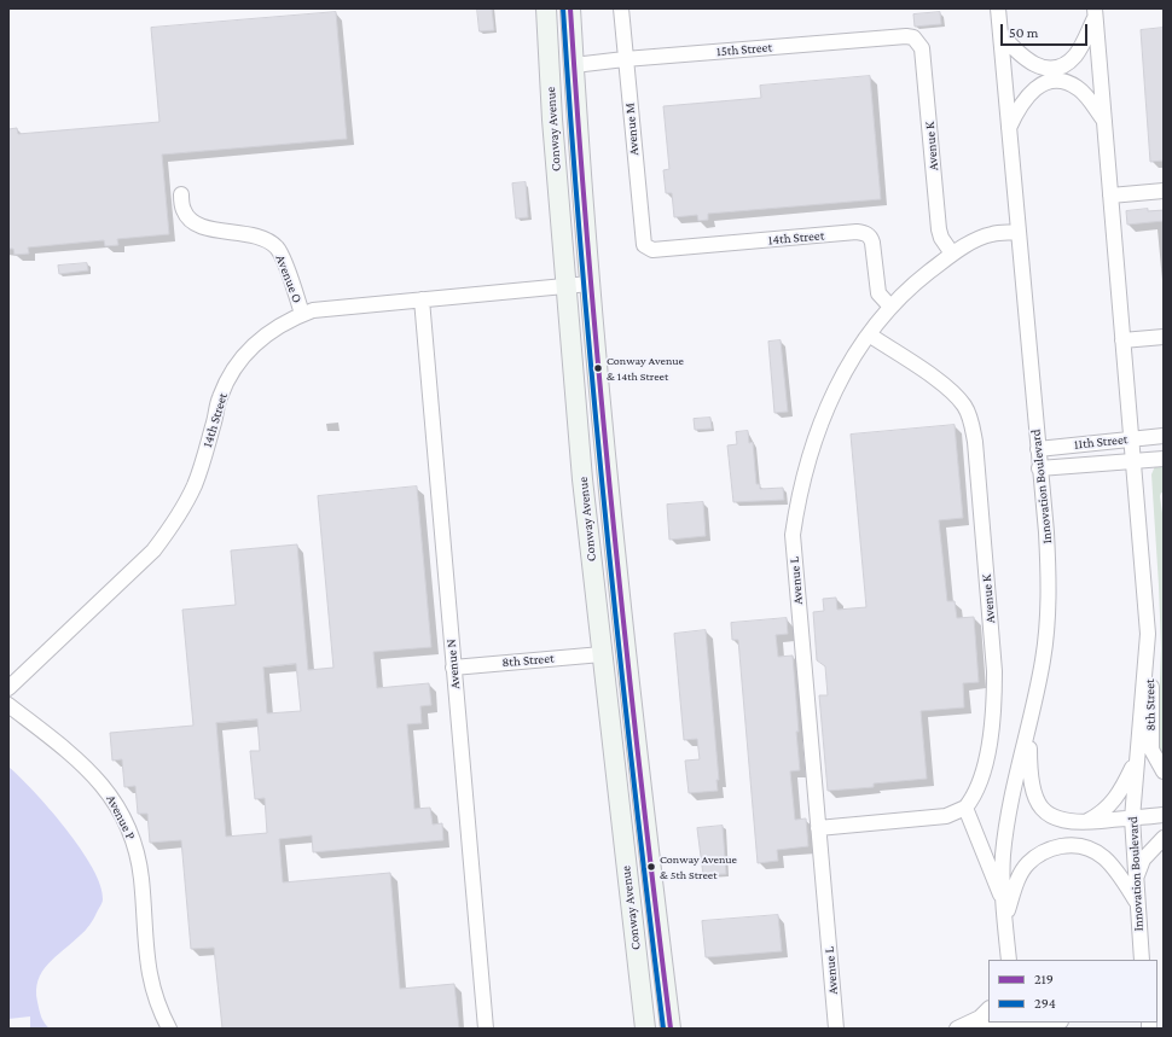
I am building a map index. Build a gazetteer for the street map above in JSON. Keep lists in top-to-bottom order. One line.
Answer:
{"streets":{"street":["15th Street","Conway Avenue","Avenue M","Avenue K","14th Street","Avenue O","11th Street","Innovation Boulevard","Avenue L","8th Street","Avenue N","Avenue P"]},"crossings":[["15th Street","Conway Avenue"],["15th Street","Avenue M"],["15th Street","Avenue K"],["Conway Avenue","14th Street"],["Conway Avenue","8th Street"],["Avenue M","14th Street"],["Avenue K","Avenue L"],["14th Street","Avenue O"],["14th Street","Avenue L"],["14th Street","Avenue N"],["11th Street","Innovation Boulevard"],["Innovation Boulevard","Avenue L"],["Innovation Boulevard","8th Street"],["8th Street","Avenue N"]],"places":["Conway Avenue & 14th Street","Conway Avenue & 5th Street"],"lines":["transit line 219","transit line 294"],"legend":["219","294"],"scale_bar":"50 m"}
